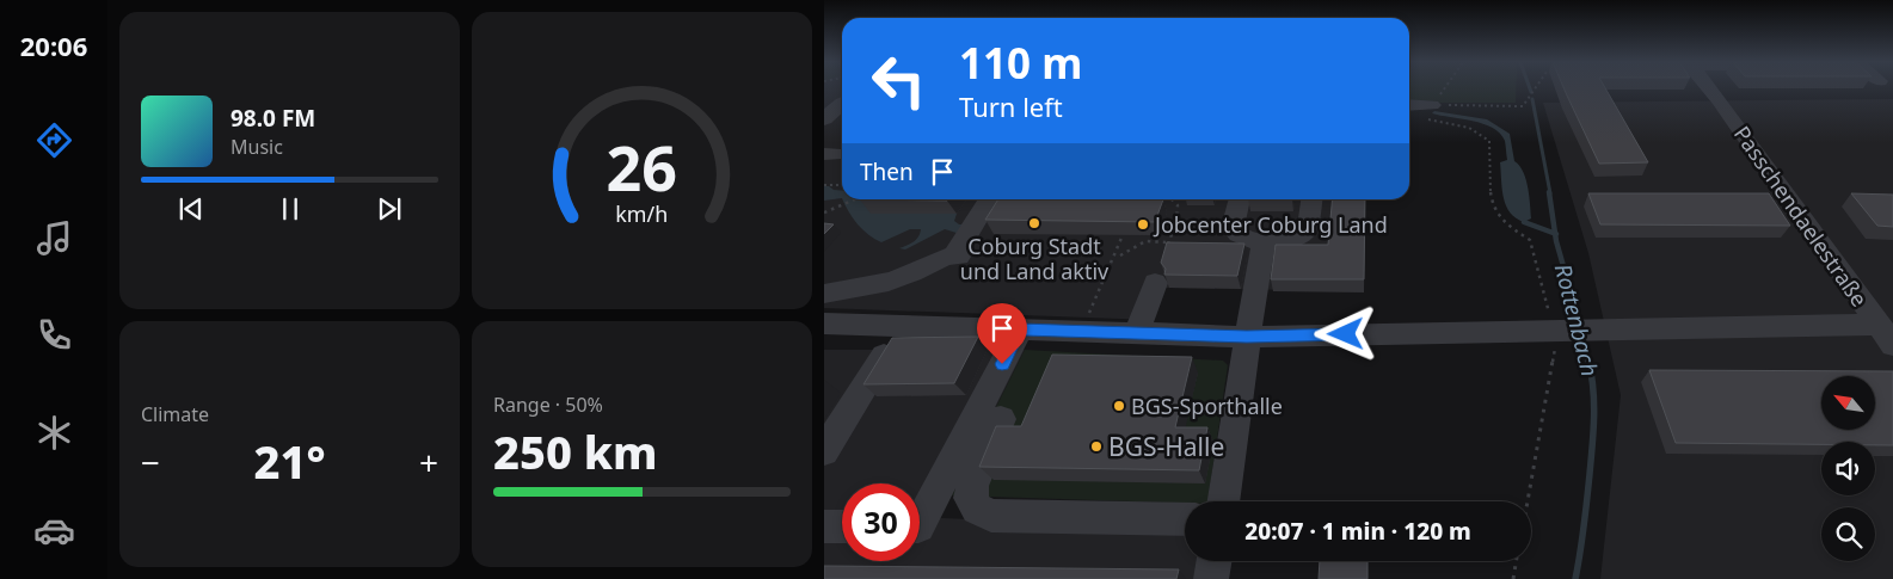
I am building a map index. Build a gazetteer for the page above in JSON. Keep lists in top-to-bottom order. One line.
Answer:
{"streets":{"street":["Passchendaelestraße"]},"water":["Rottenbach"],"places":["Coburg Stadt und Land aktiv","Jobcenter Coburg Land","BGS-Sporthalle","BGS-Halle"],"north":"top left","page":{"tabs":"20:06","turn":["110 m","Turn left"],"song":["98.0 FM","Music"],"then":"Then","tile":["Climate",["Range · 50%","250 km"]],"heat":["−","21°","+"],"limit":"30","trip":"20:07 · 1 min · 120 m","gauge":["26","km/h"]}}
